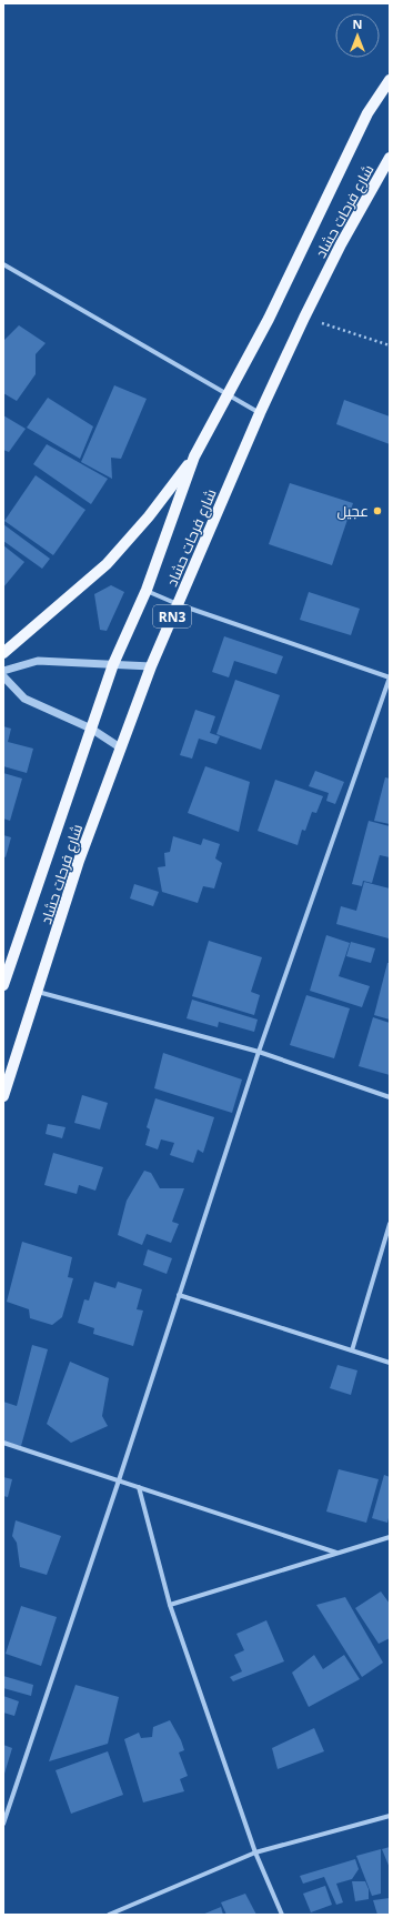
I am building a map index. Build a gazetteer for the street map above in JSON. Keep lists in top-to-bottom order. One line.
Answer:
{"streets":{"main road":["شارع فرحات حشاد","RN3"]},"places":["عجيل"],"north":"top"}
